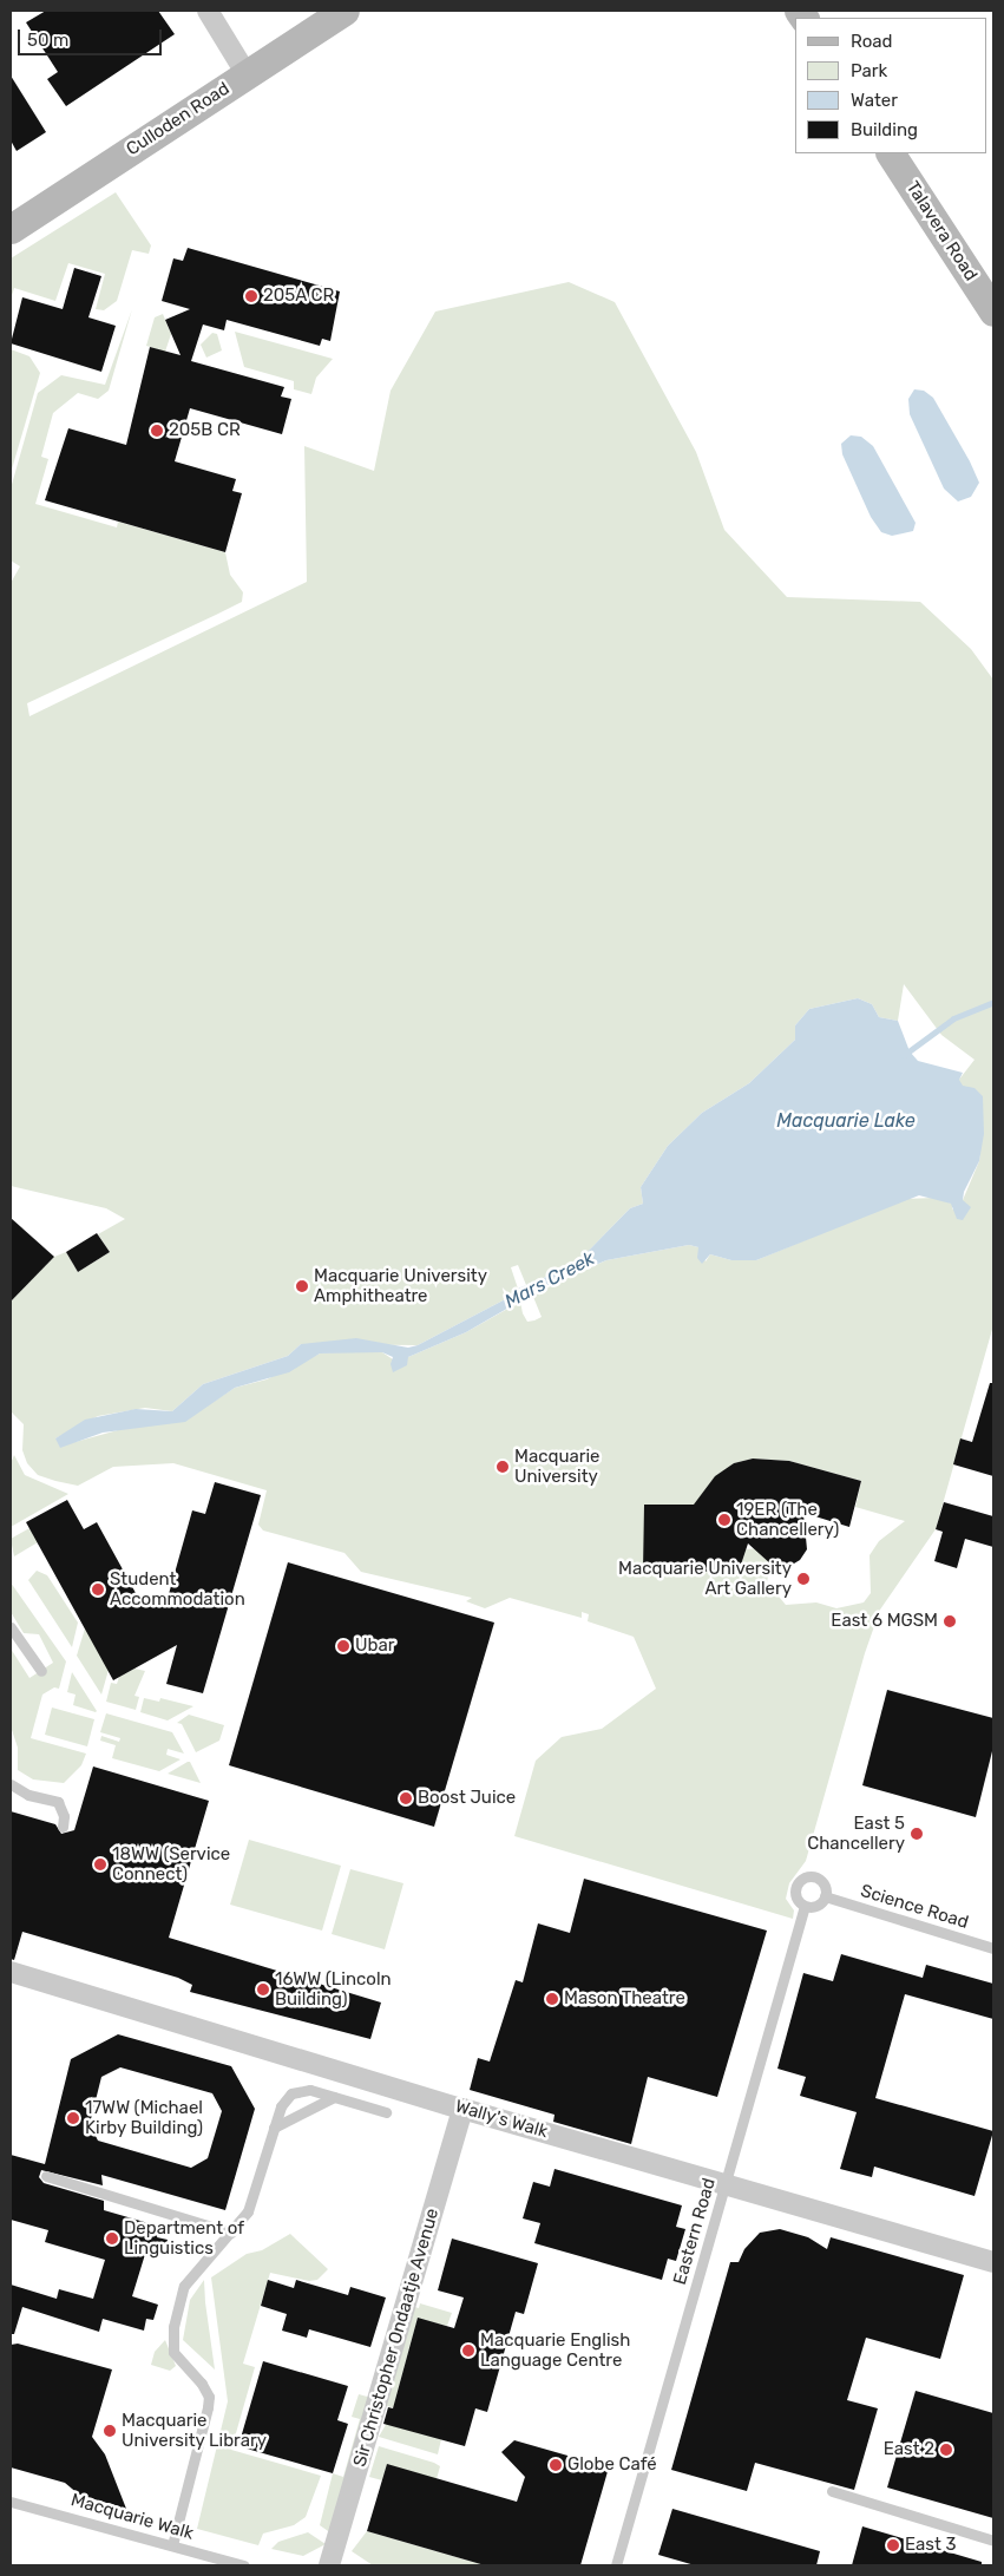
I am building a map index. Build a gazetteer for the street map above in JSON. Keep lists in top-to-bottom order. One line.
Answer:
{"streets":{"street":["Culloden Road","Talavera Road","Wally's Walk","Sir Christopher Ondaatje Avenue"],"lane":["Science Road","Eastern Road","Macquarie Walk"]},"crossings":[["Science Road","Eastern Road"],["Wally's Walk","Eastern Road"],["Wally's Walk","Sir Christopher Ondaatje Avenue"]],"water":["Macquarie Lake","Mars Creek"],"places":["205A CR","205B CR","Macquarie University Amphitheatre","Macquarie University","19ER (The Chancellery)","Macquarie University Art Gallery","Student Accommodation","East 6 MGSM","Ubar","Boost Juice","East 5 Chancellery","18WW (Service Connect)","16WW (Lincoln Building)","Mason Theatre","17WW (Michael Kirby Building)","Department of Linguistics","Macquarie English Language Centre","Macquarie University Library","East 2","Globe Café","East 3"],"legend":["Road","Park","Water","Building"],"scale_bar":"50 m"}
